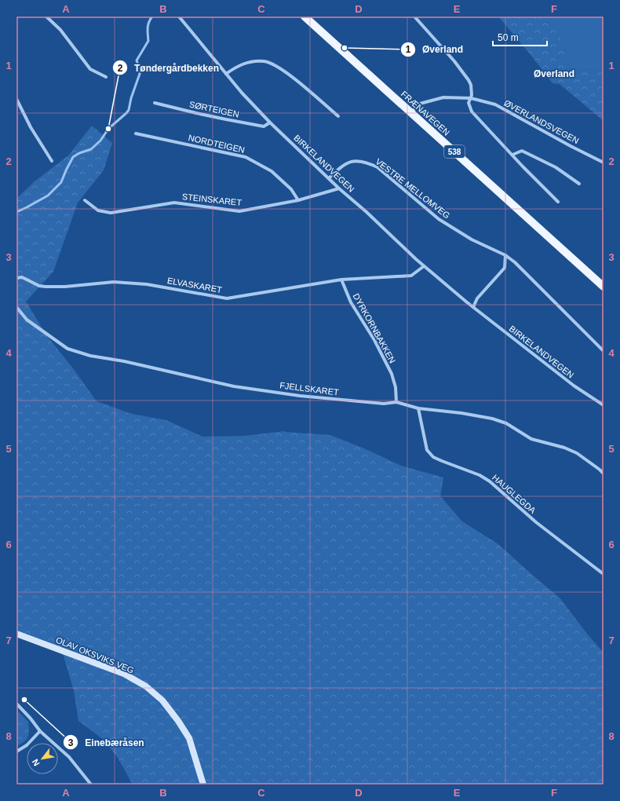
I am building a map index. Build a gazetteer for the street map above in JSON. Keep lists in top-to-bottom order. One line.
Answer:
{"streets":{"main road":["FRÆNAVEGEN","538"],"street":["SØRTEIGEN","ØVERLANDSVEGEN","NORDTEIGEN","BIRKELANDVEGEN","VESTRE MELLOMVEG","STEINSKARET","ELVASKARET","DYRKORNBAKKEN","FJELLSKARET","HAUGLEGDA","OLAV OKSVIKS VEG"]},"crossings":[["SØRTEIGEN","BIRKELANDVEGEN"],["FRÆNAVEGEN","ØVERLANDSVEGEN"],["NORDTEIGEN","STEINSKARET"],["BIRKELANDVEGEN","VESTRE MELLOMVEG"],["BIRKELANDVEGEN","STEINSKARET"],["BIRKELANDVEGEN","ELVASKARET"],["ELVASKARET","DYRKORNBAKKEN"],["DYRKORNBAKKEN","FJELLSKARET"],["FJELLSKARET","HAUGLEGDA"]],"districts":["Øverland"],"places":["Øverland","Tøndergårdbekken","Einebæråsen"],"scale_bar":"50 m","north":"bottom left","grid":{"columns":["A","B","C","D","E","F"],"rows":["1","2","3","4","5","6","7","8"]}}
